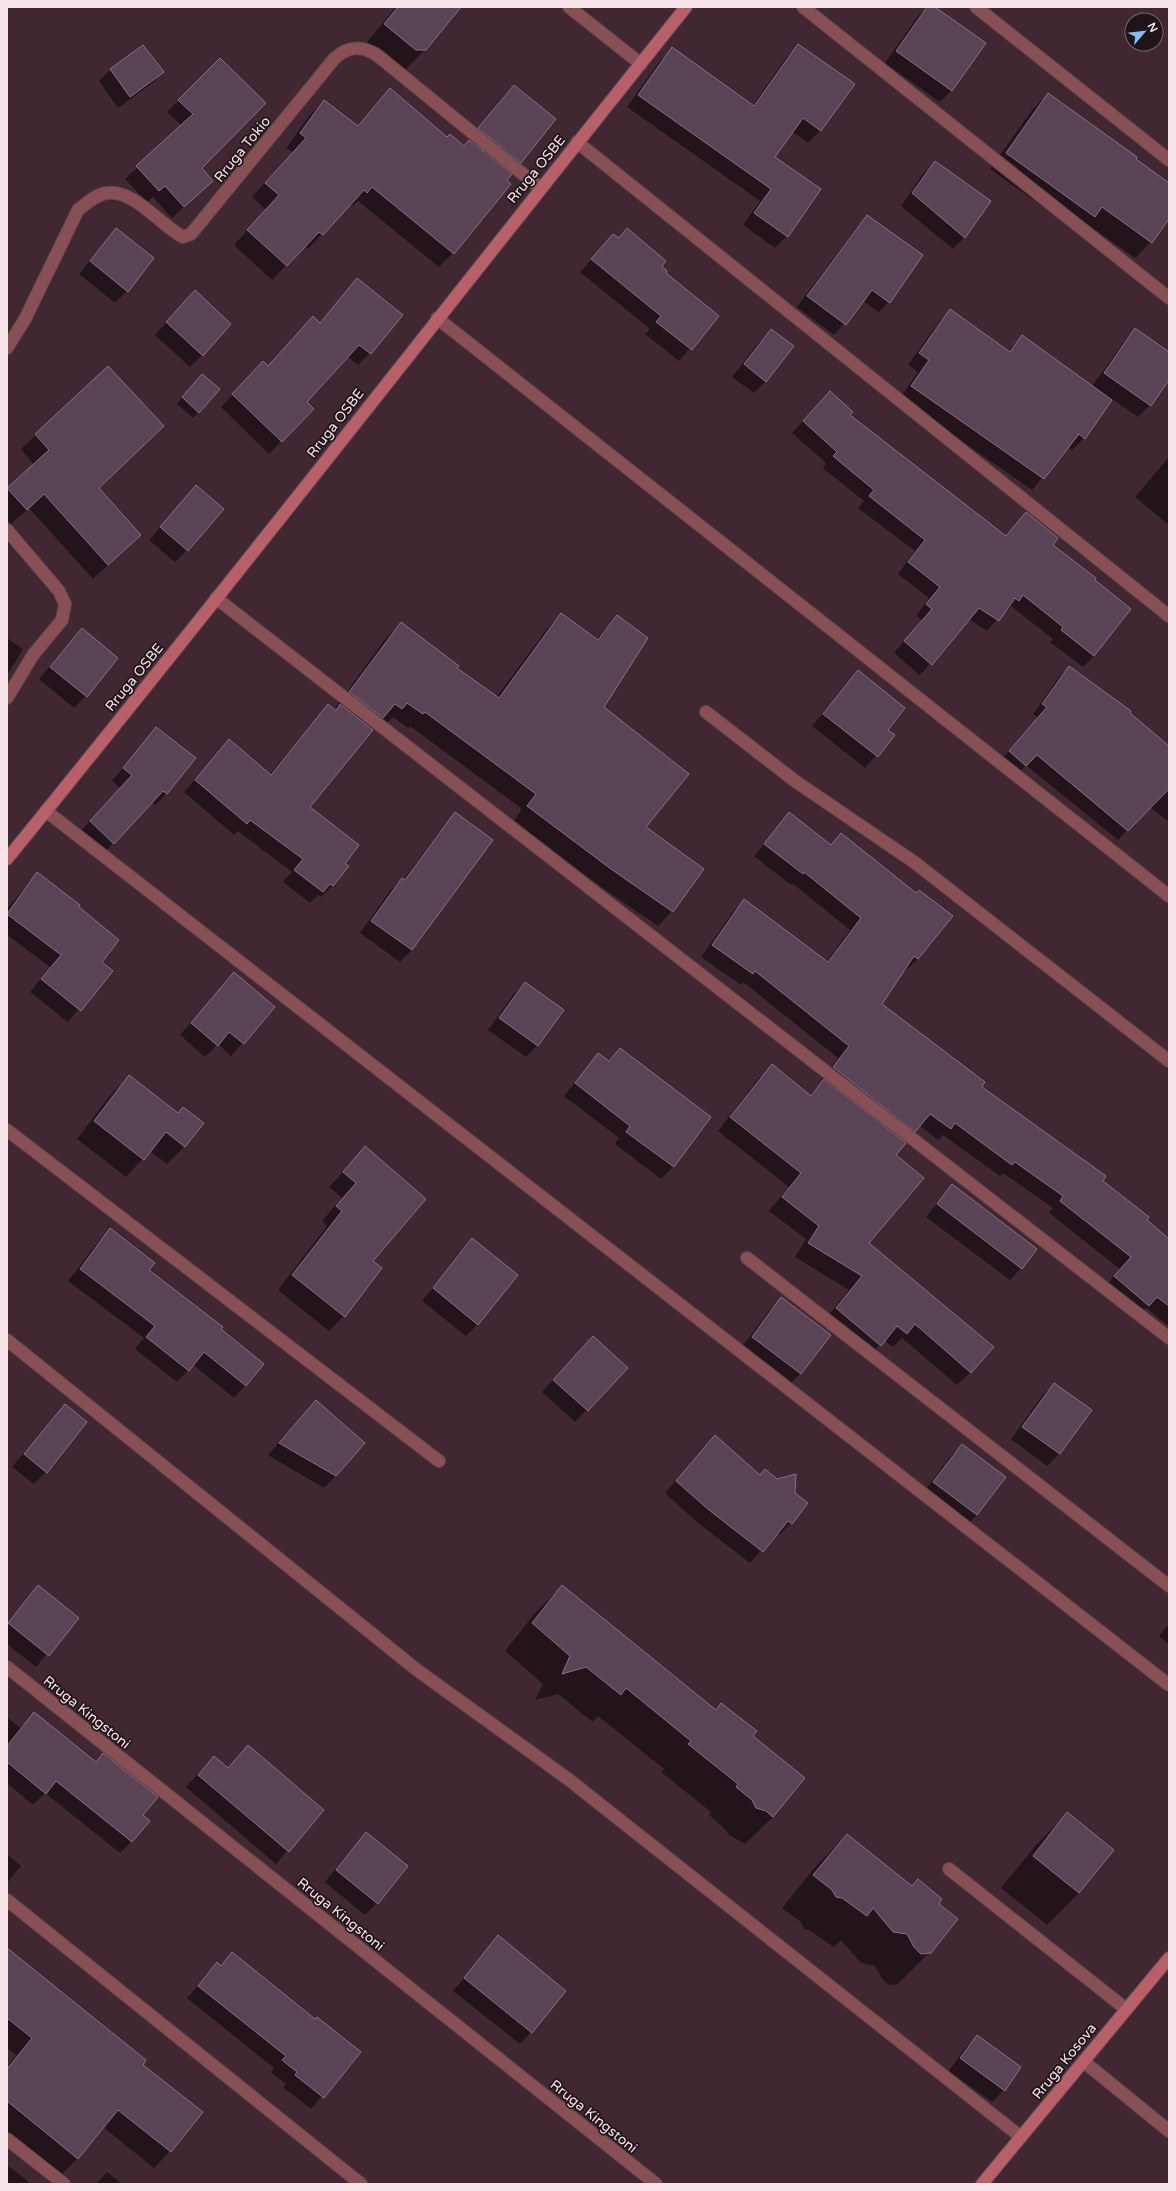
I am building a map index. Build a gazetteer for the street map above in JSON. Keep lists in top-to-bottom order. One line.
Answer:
{"streets":{"street":["Rruga Tokio","Rruga OSBE","Rruga Kingstoni","Rruga Kosova"]},"crossings":[["Rruga Tokio","Rruga OSBE"]],"north":"top right"}
